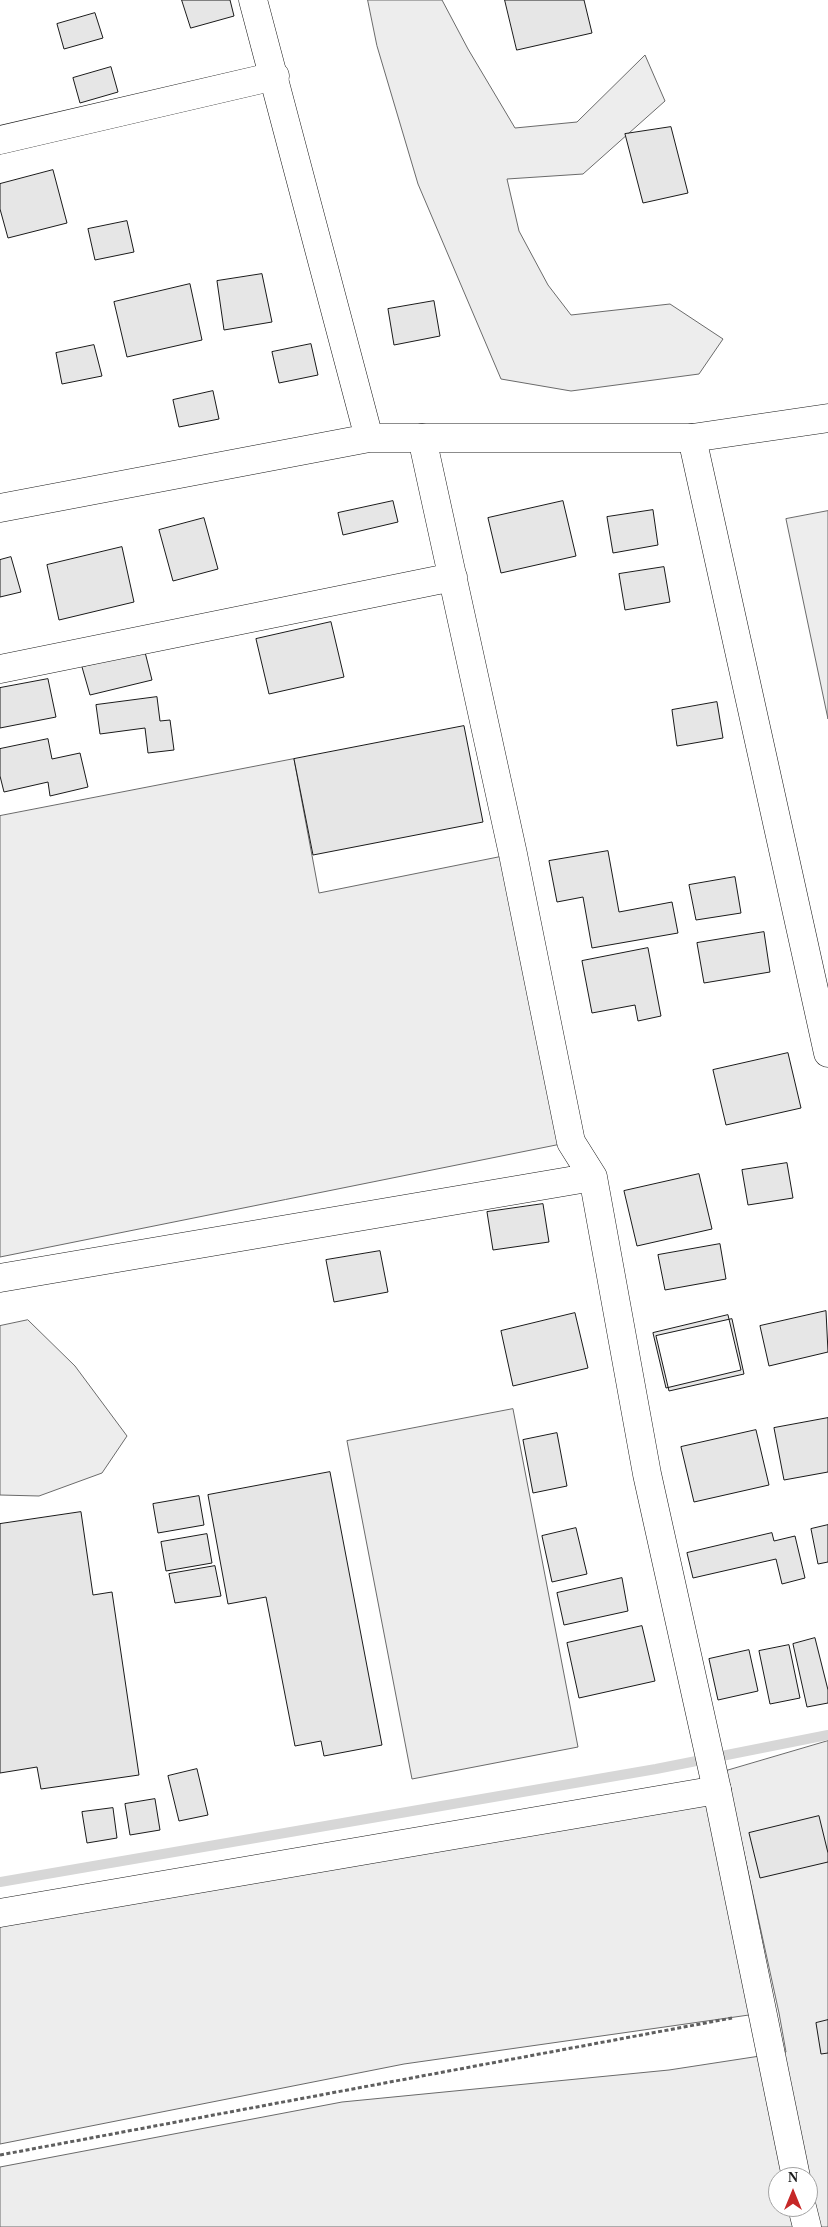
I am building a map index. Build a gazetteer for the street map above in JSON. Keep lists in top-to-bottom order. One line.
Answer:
{"north":"top"}
